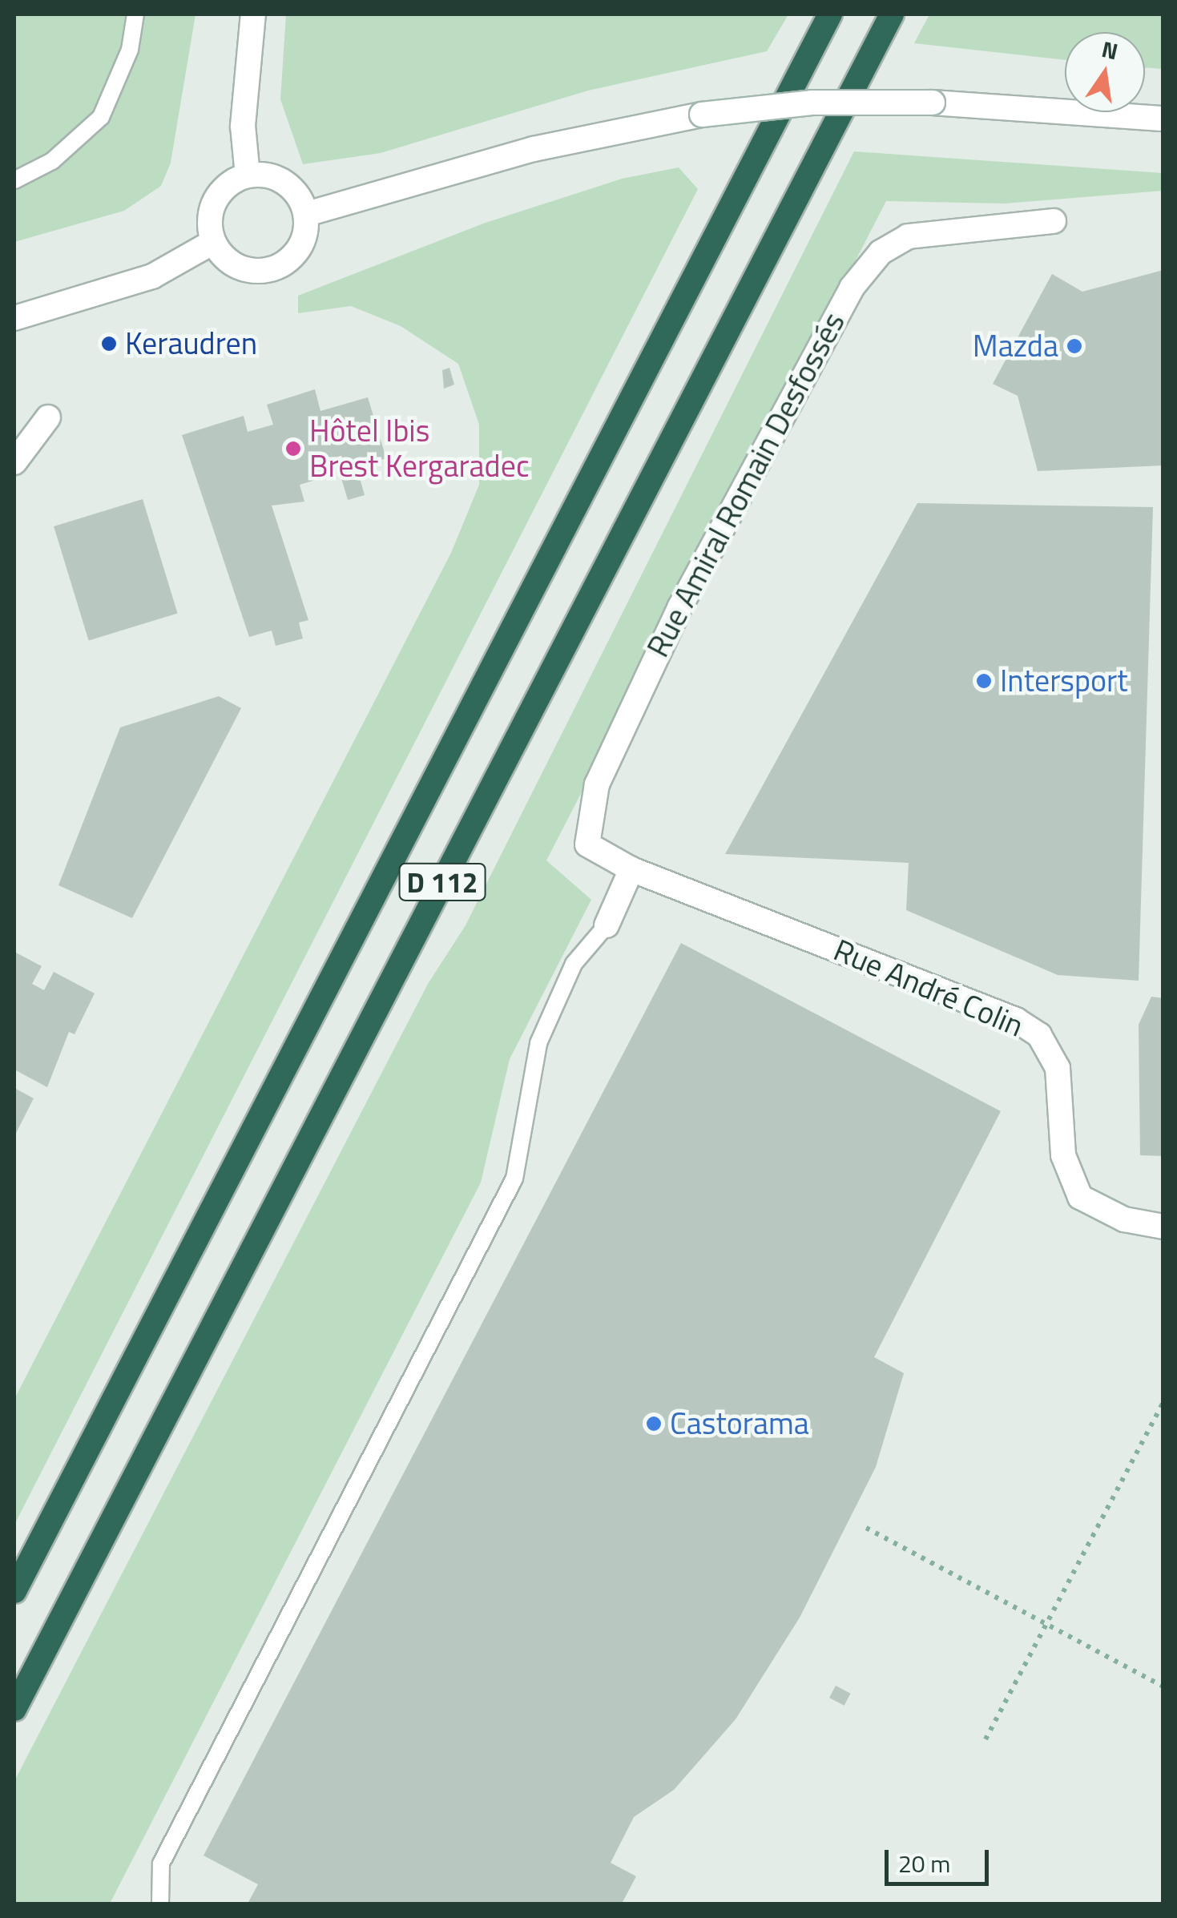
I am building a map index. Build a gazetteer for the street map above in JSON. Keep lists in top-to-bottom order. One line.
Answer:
{"streets":{"highway":["D 112"],"street":["Rue Amiral Romain Desfossés","Rue André Colin"]},"crossings":[["Rue Amiral Romain Desfossés","Rue André Colin"]],"places":["Keraudren","Mazda","Hôtel Ibis Brest Kergaradec","Intersport","Castorama"],"scale_bar":"20 m","north":"top"}
